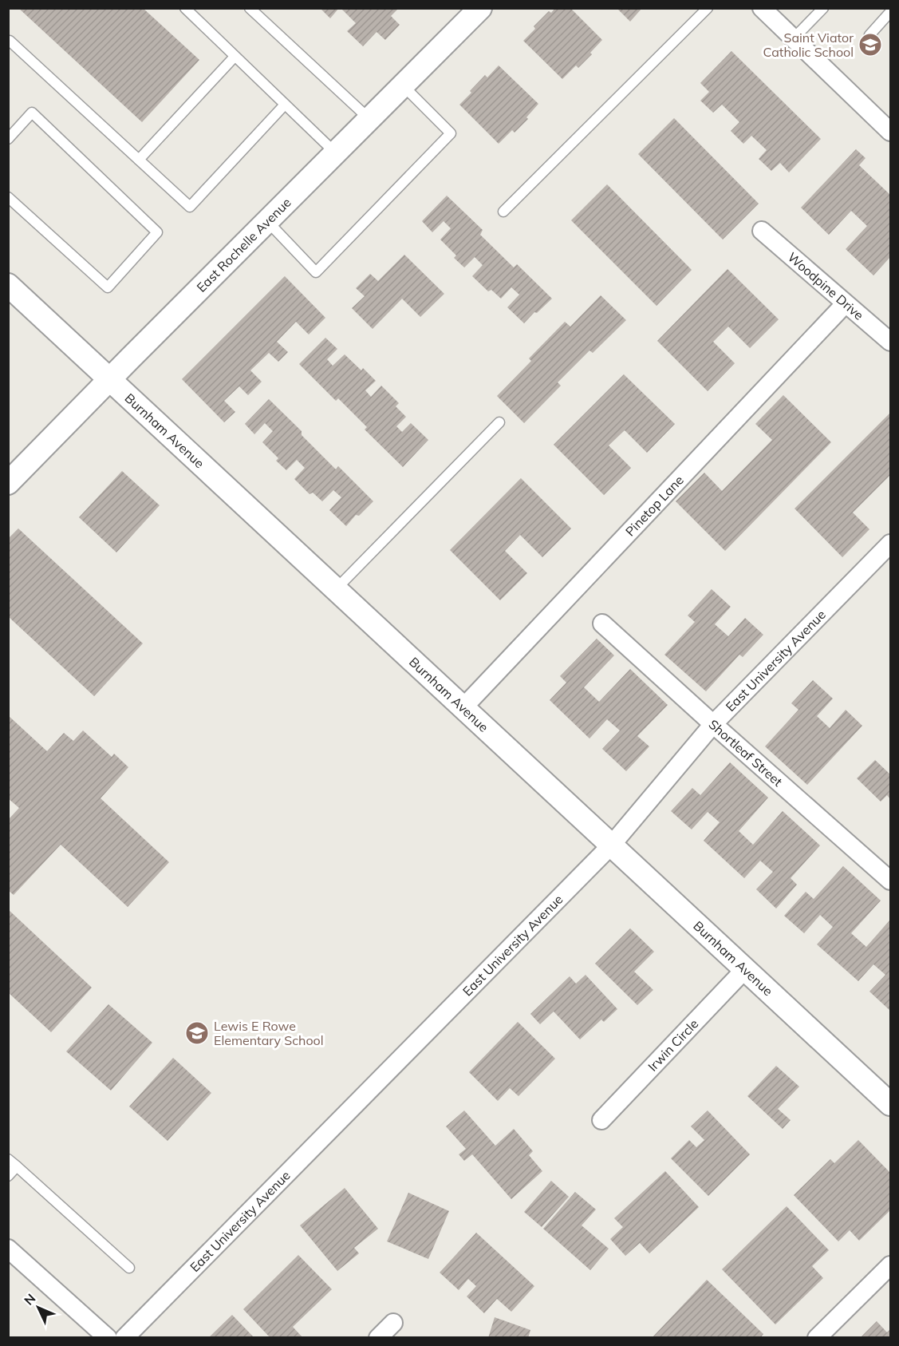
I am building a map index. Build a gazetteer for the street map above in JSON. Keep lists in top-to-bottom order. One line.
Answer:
{"streets":{"street":["East Rochelle Avenue","Woodpine Drive","Burnham Avenue","Pinetop Lane","East University Avenue","Shortleaf Street","Irwin Circle"]},"crossings":[["East Rochelle Avenue","Burnham Avenue"],["Woodpine Drive","Pinetop Lane"],["Burnham Avenue","Pinetop Lane"],["Burnham Avenue","East University Avenue"],["Burnham Avenue","Irwin Circle"],["East University Avenue","Shortleaf Street"]],"places":{"school or university":["Saint Viator Catholic School","Lewis E Rowe Elementary School"]},"north":"top left"}
